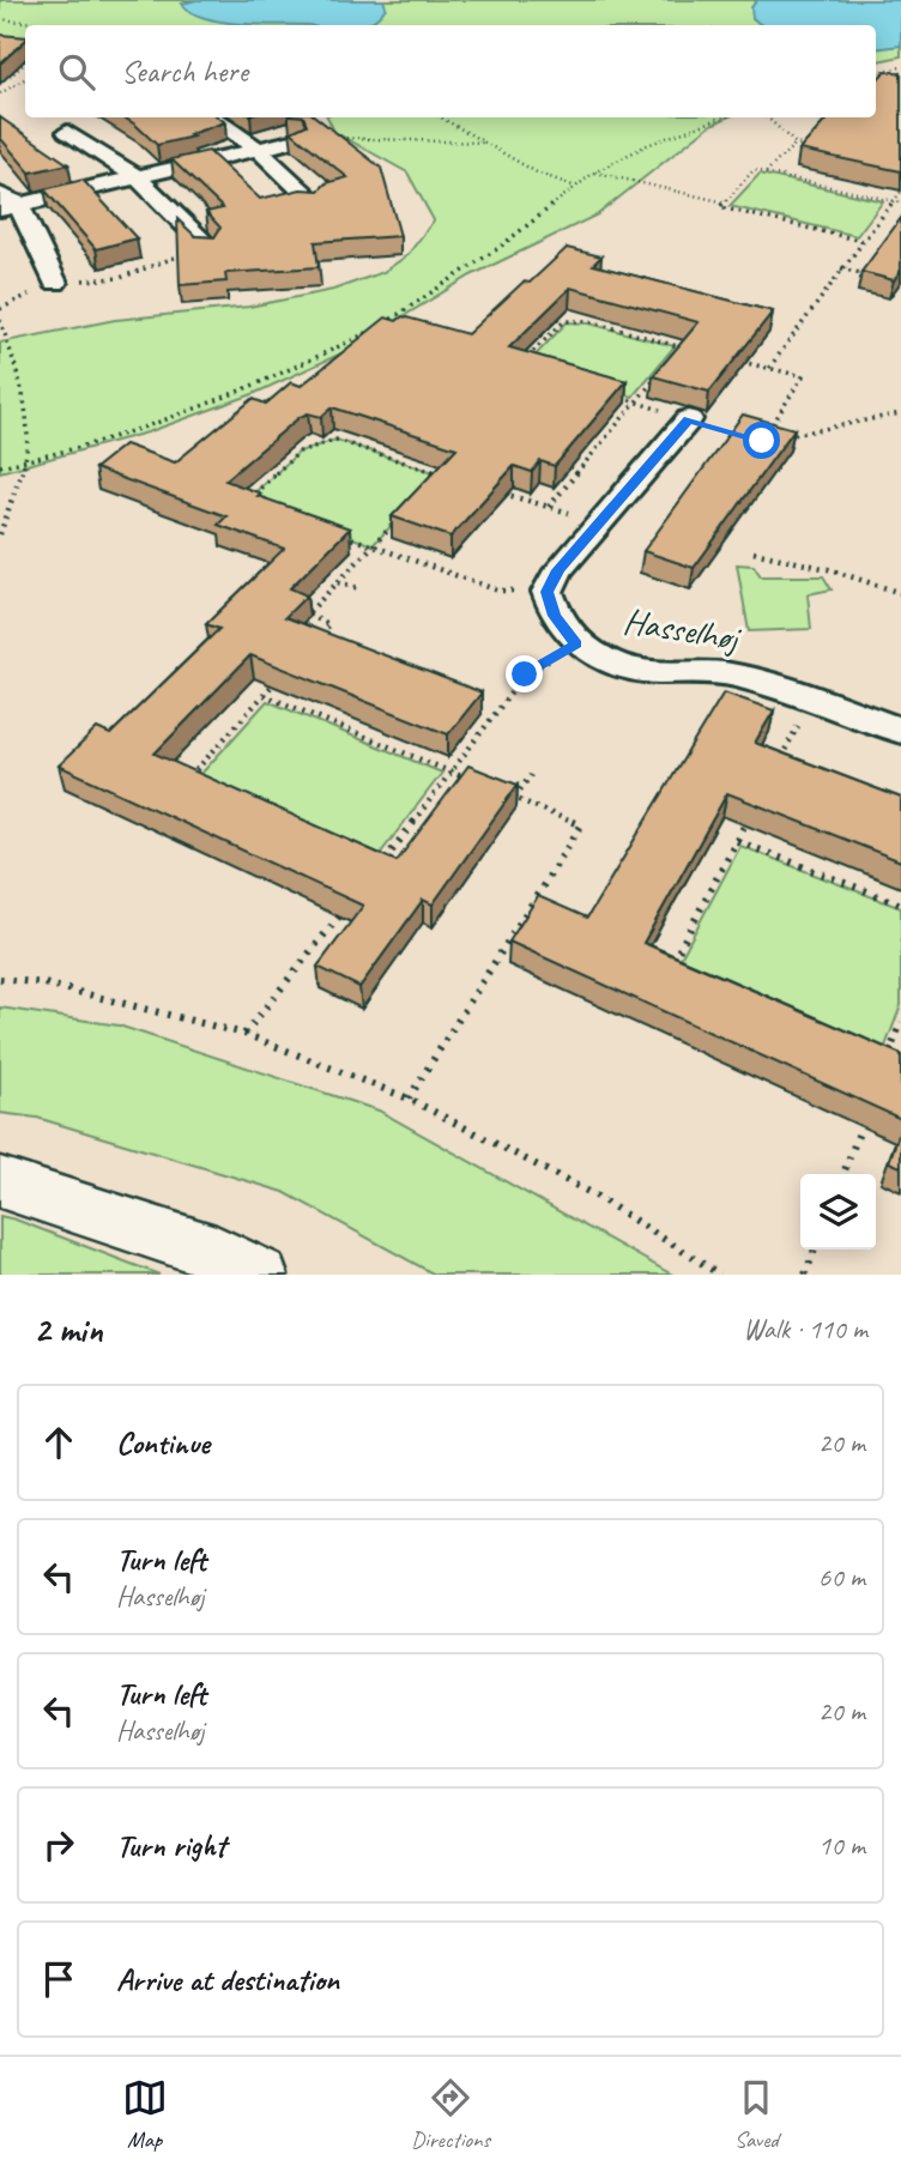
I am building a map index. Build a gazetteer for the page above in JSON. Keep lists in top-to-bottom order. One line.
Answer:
{"streets":{"street":["Hasselhøj"]},"page":{"search":"Search here","heading":["2 min","Walk · 110 m"],"list":[["Continue","20 m"],["Turn left","Hasselhøj","60 m"],["Turn left","Hasselhøj","20 m"],["Turn right","10 m"],"Arrive at destination"],"nav":["Map","Directions","Saved"]}}
